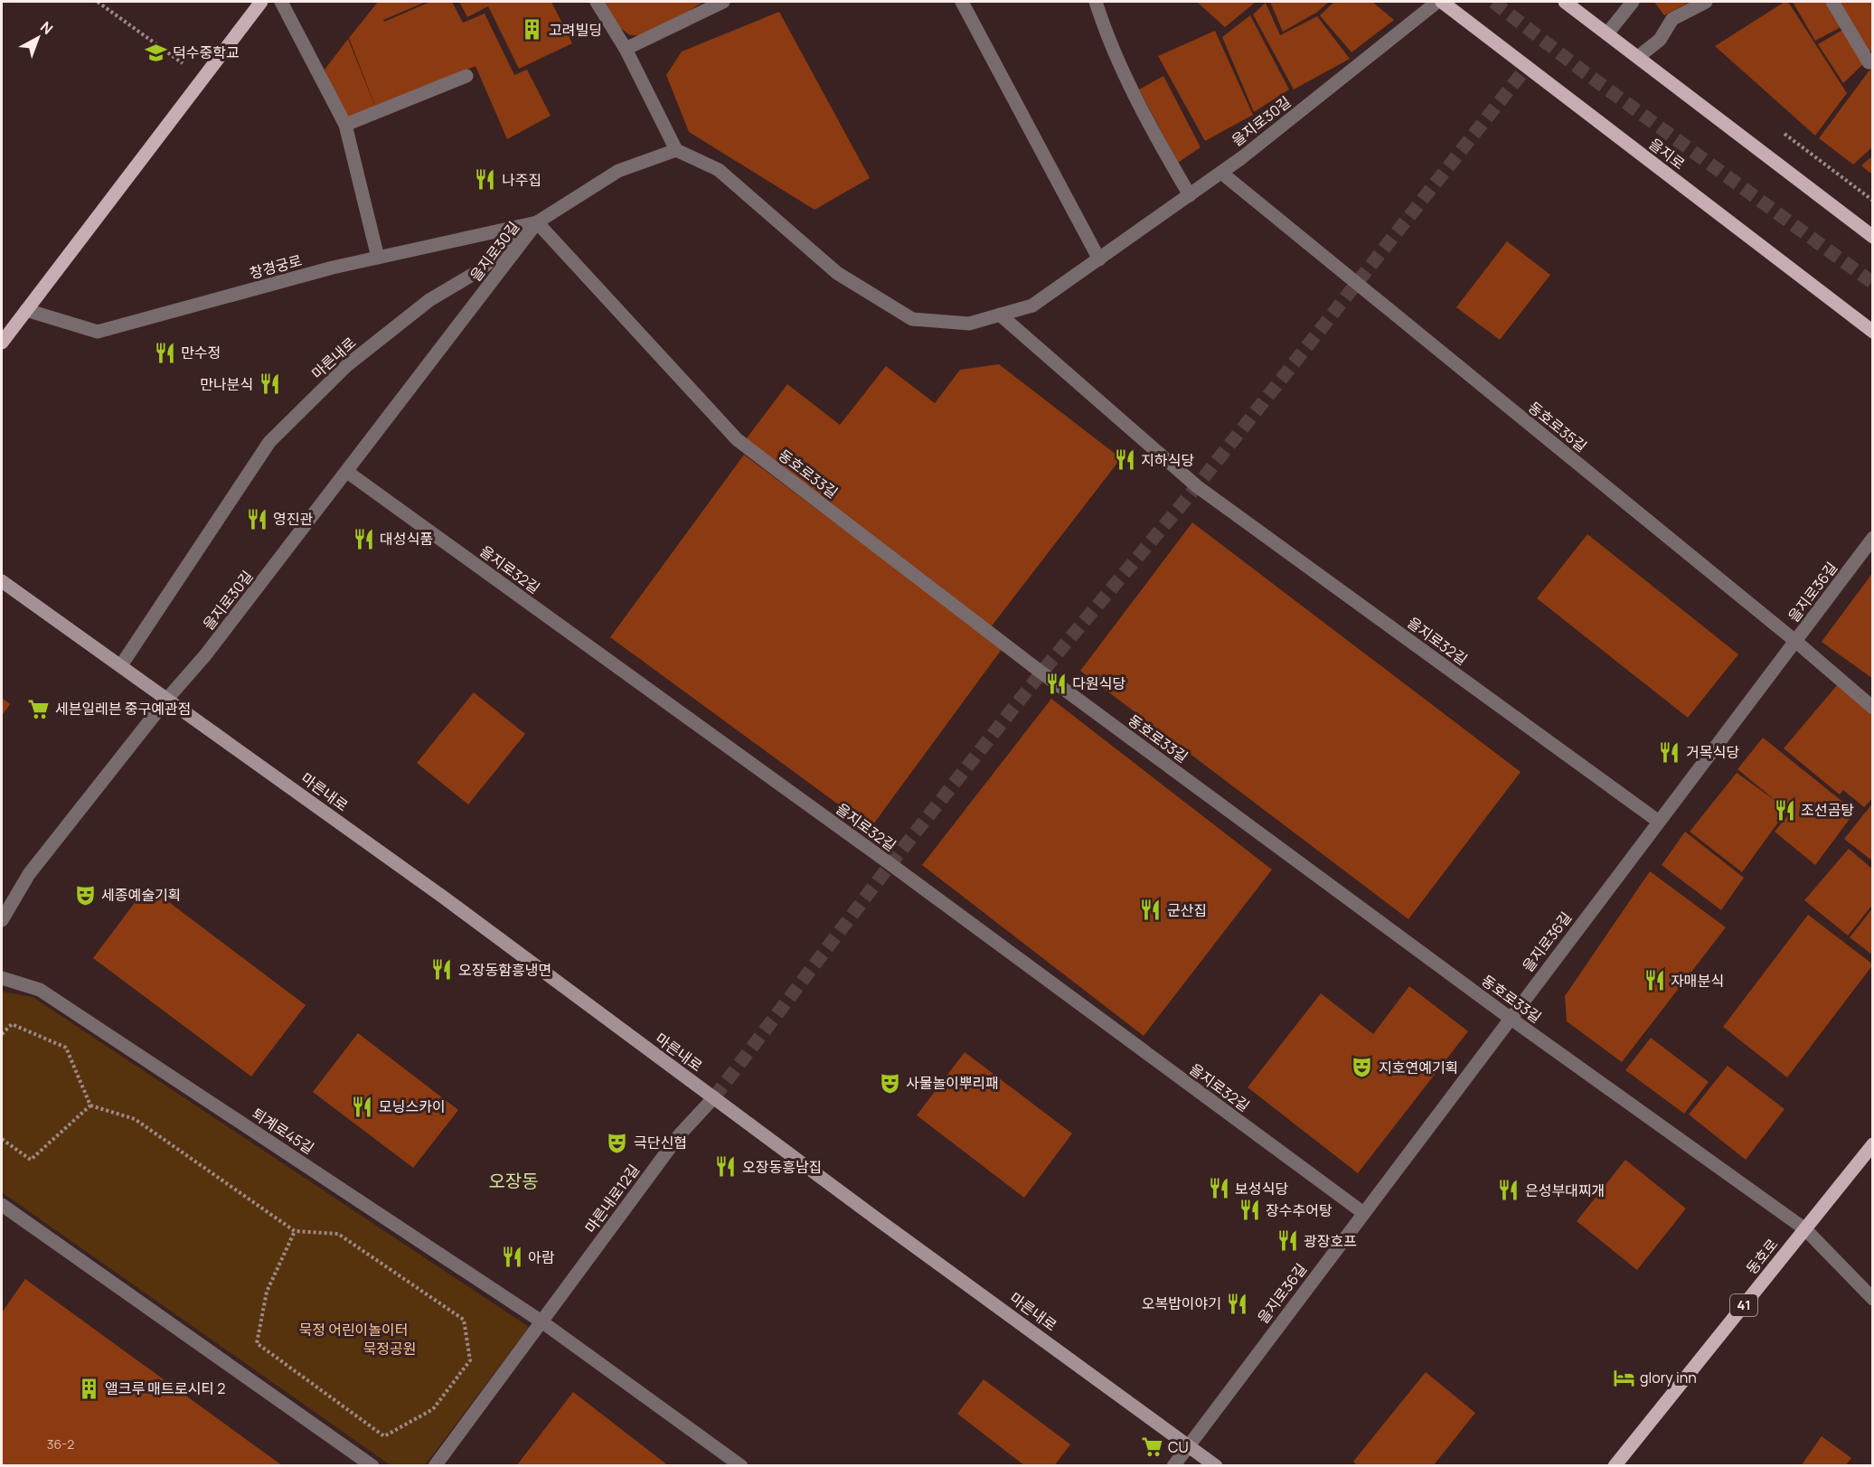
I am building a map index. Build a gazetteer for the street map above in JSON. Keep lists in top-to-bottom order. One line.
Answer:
{"streets":{"main road":["을지로","마른내로","동호로","41"],"street":["을지로30길","창경궁로","동호로35길","동호로33길","을지로32길","을지로36길","퇴계로45길","마른내로12길"]},"crossings":[["을지로30길","을지로"],["을지로30길","창경궁로"],["을지로30길","마른내로"],["을지로30길","동호로35길"],["을지로30길","동호로33길"],["을지로30길","을지로32길"],["창경궁로","마른내로"],["창경궁로","동호로33길"],["마른내로","동호로33길"],["마른내로","을지로36길"],["마른내로","마른내로12길"],["동호로35길","을지로36길"],["동호로33길","을지로36길"],["동호로33길","동호로"],["을지로32길","을지로36길"],["퇴계로45길","마른내로12길"]],"districts":["오장동"],"parks":["묵정 어린이놀이터","묵정공원"],"places":{"building":["고려빌딩","앨크루 매트로시티 2"],"school or university":["덕수중학교"],"restaurant":["나주집","만수정","만나분식","지하식당","영진관","대성식품","다원식당","거목식당","조선곰탕","군산집","오장동함흥냉면","자매분식","모닝스카이","오장동흥남집","보성식당","은성부대찌개","장수추어탕","광장호프","아람","오복밥이야기"],"supermarket":["세븐일레븐 중구예관점","CU"],"theatre":["세종예술기획","지호연예기획","사물놀이뿌리패","극단신협"],"hotel":["glory inn"]},"house_numbers":["36-2"],"north":"top right"}
